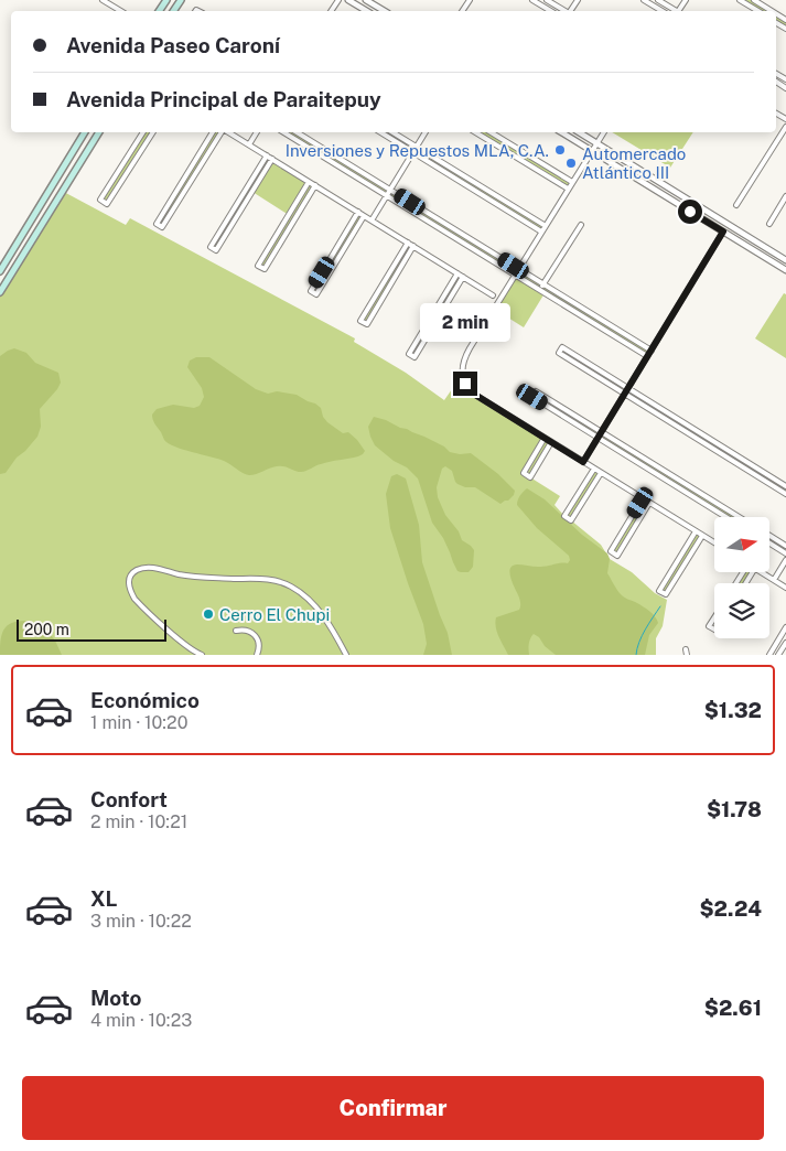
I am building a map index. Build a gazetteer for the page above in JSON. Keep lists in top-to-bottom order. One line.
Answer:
{"places":["Inversiones y Repuestos MLA, C.A.","Automercado Atlántico III","Cerro El Chupi"],"scale_bar":"200 m","north":"right","page":{"banner":["Avenida Paseo Caroní","Avenida Principal de Paraitepuy"],"bubble":"2 min","scale":"200 m","list":[{"name":"Económico","note":"1 min · 10:20","value":"$1.32"},{"name":"Confort","note":"2 min · 10:21","value":"$1.78"},{"name":"XL","note":"3 min · 10:22","value":"$2.24"},{"name":"Moto","note":"4 min · 10:23","value":"$2.61"}],"buttons":"Confirmar"}}
